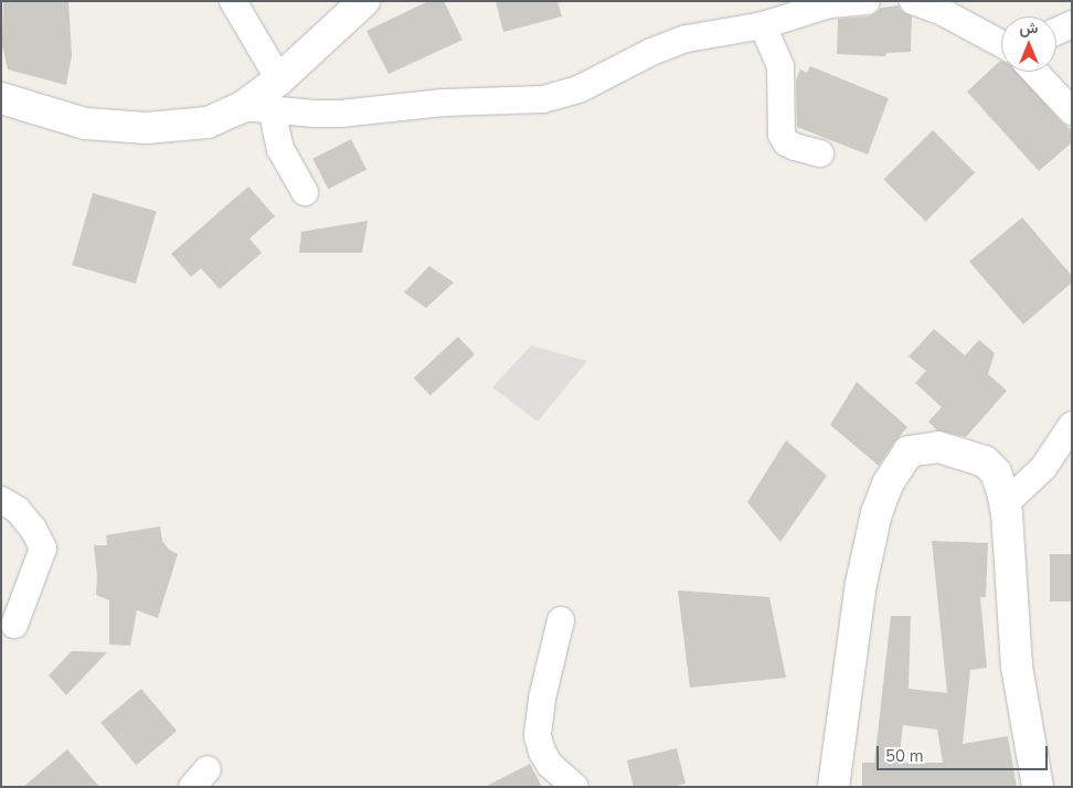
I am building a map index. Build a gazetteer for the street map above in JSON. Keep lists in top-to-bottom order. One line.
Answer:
{"scale_bar":"50 m","north":"top"}
